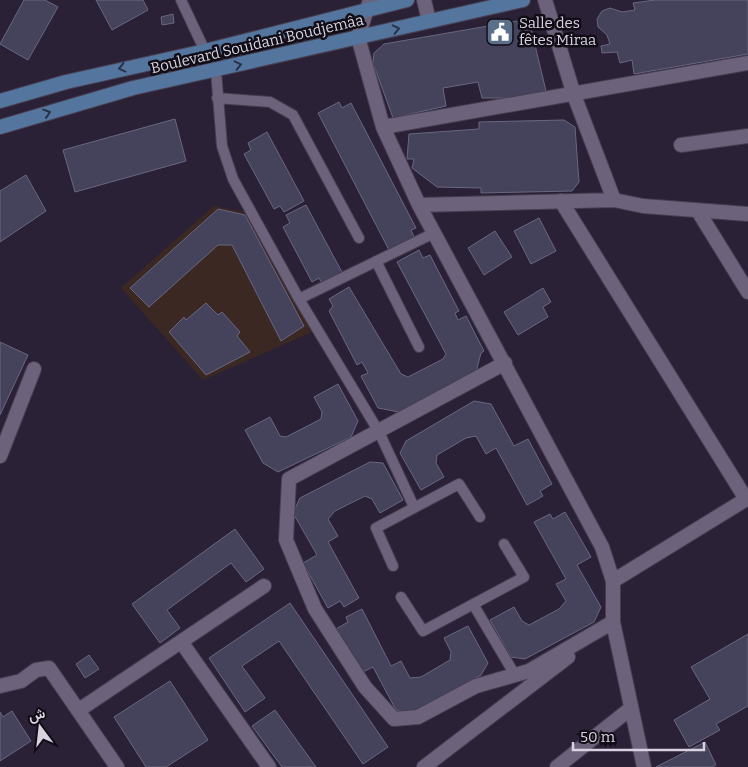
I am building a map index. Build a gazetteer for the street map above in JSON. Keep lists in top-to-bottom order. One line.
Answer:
{"streets":{"main road":["Boulevard Souidani Boudjemâa"]},"places":{"public building":["Salle des fêtes Miraa"]},"scale_bar":"50 m","north":"top"}
